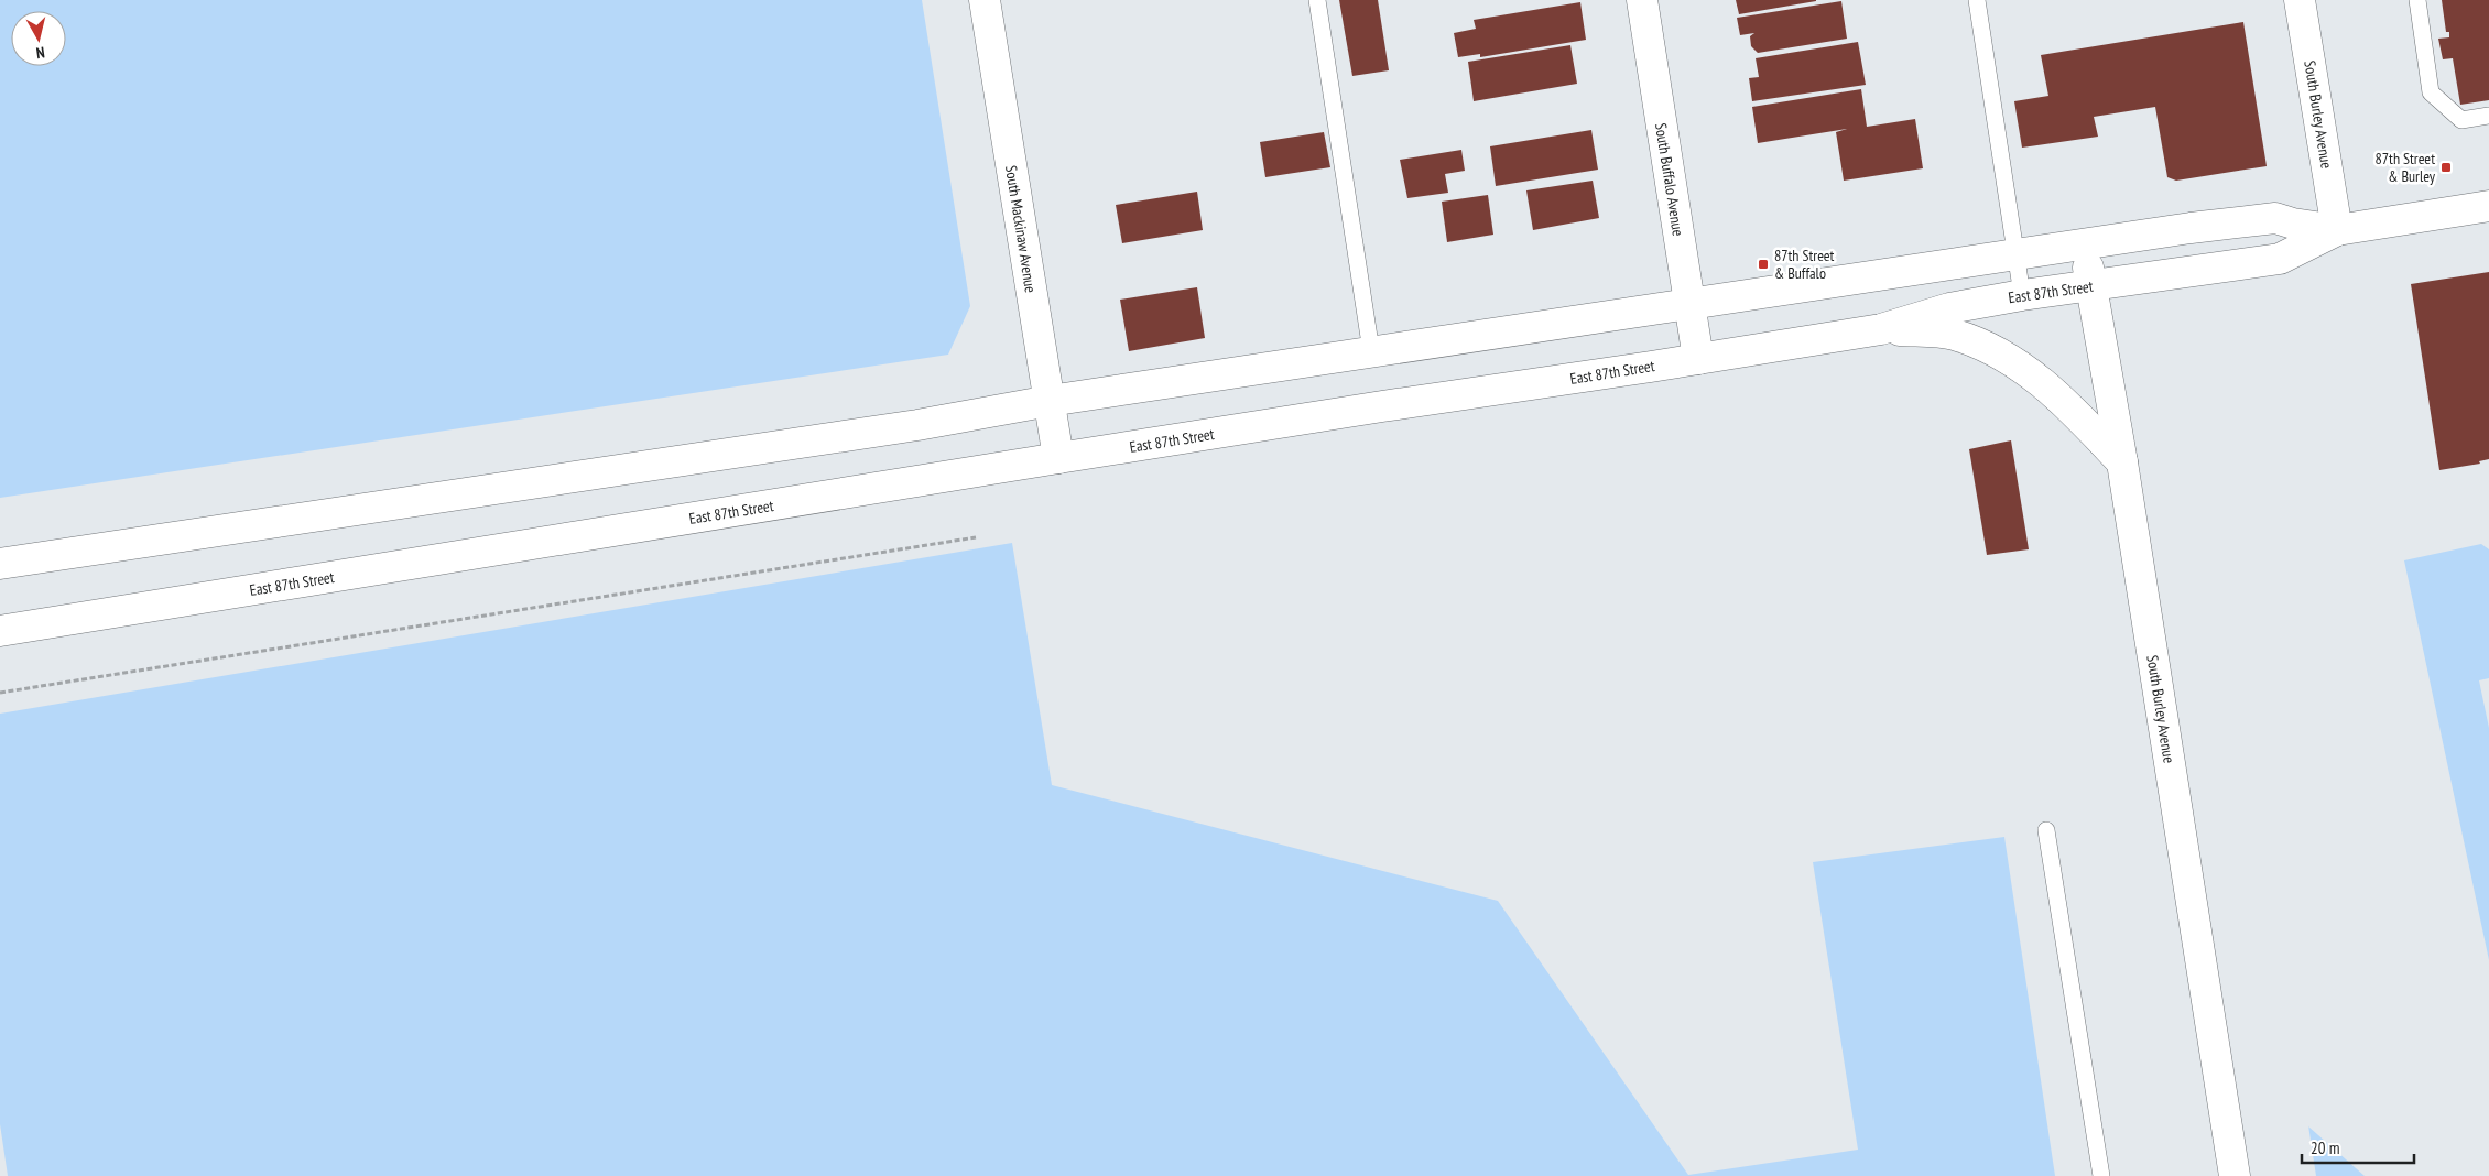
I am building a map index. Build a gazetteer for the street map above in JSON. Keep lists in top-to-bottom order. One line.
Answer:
{"streets":{"main road":["South Burley Avenue","South Buffalo Avenue","South Mackinaw Avenue","East 87th Street"]},"crossings":[["South Burley Avenue","East 87th Street"],["South Buffalo Avenue","East 87th Street"],["South Mackinaw Avenue","East 87th Street"]],"places":{"transit":["87th Street & Burley","87th Street & Buffalo"]},"scale_bar":"20 m","north":"bottom"}
